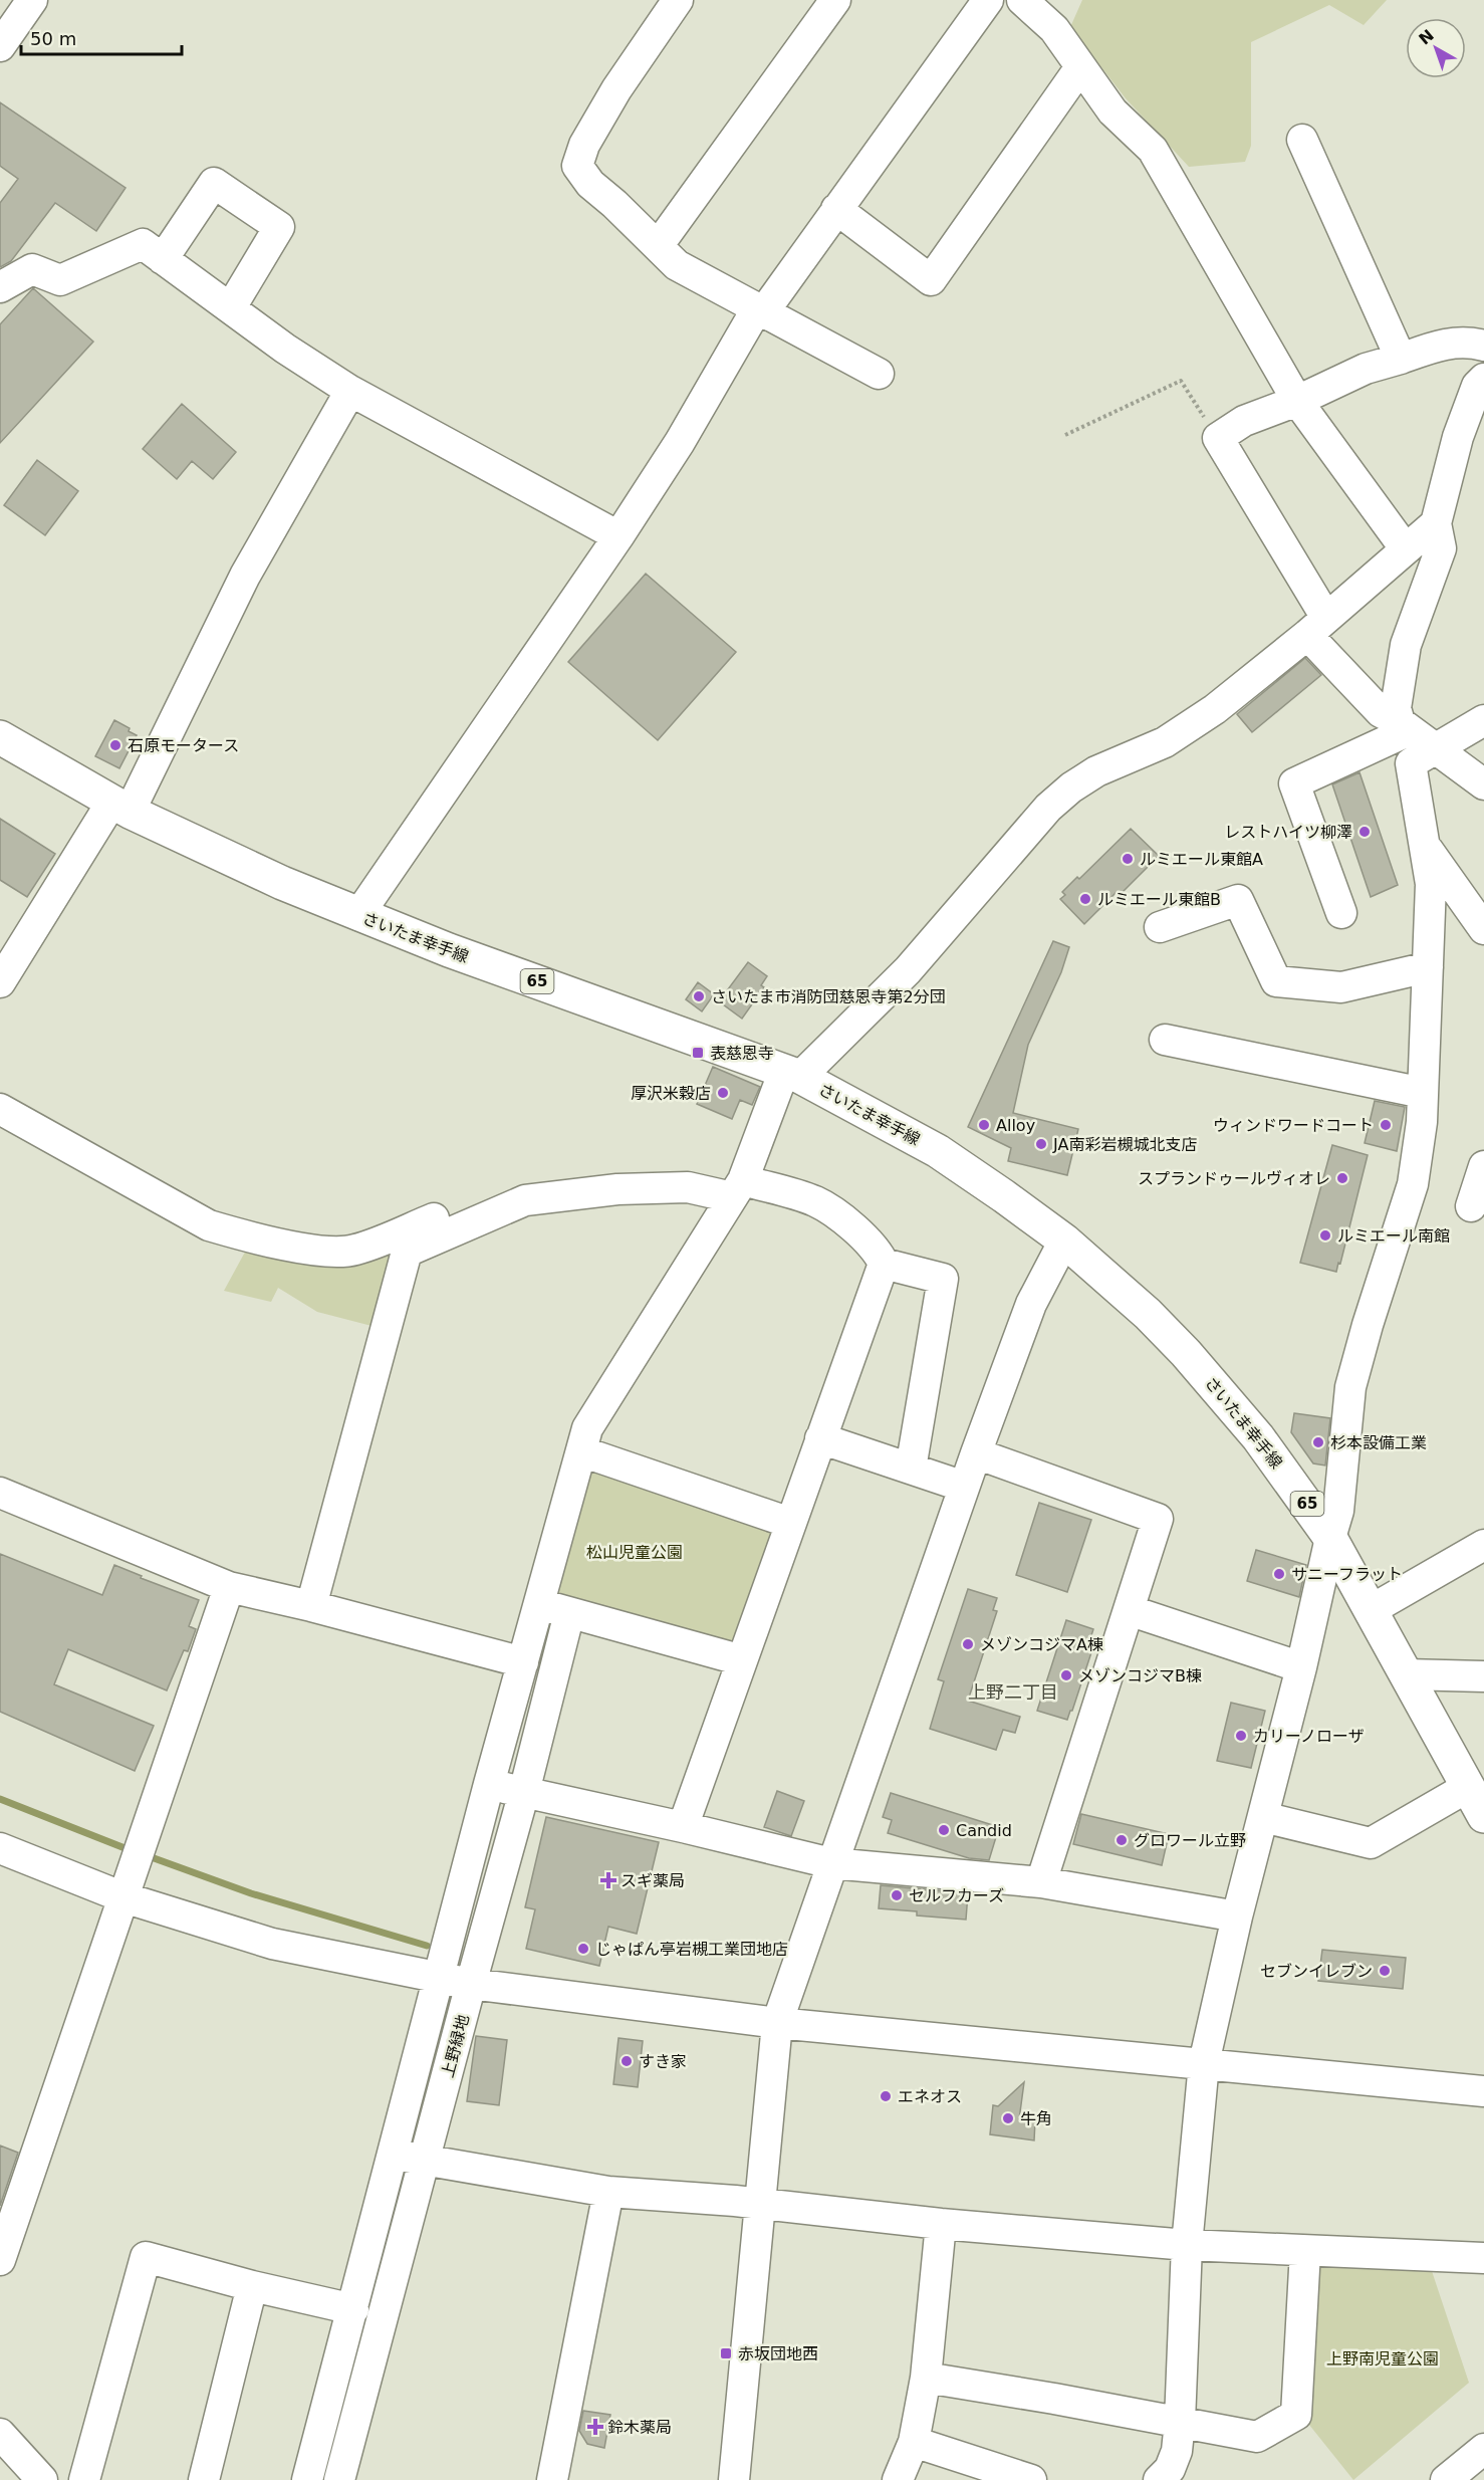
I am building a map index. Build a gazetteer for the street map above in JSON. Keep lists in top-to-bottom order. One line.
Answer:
{"streets":{"main road":["さいたま幸手線","65"],"street":["上野緑地"]},"districts":["上野二丁目"],"parks":["松山児童公園","上野南児童公園"],"places":{"other":["石原モータース","レストハイツ柳澤","ルミエール東館A","ルミエール東館B","さいたま市消防団慈恩寺第2分団","厚沢米穀店","Alloy","ウィンドワードコート","JA南彩岩槻城北支店","スプランドゥールヴィオレ","ルミエール南館","杉本設備工業","サニーフラット","メゾンコジマA棟","メゾンコジマB棟","カリーノローザ","Candid","グロワール立野","セルフカーズ","じゃぱん亭岩槻工業団地店","セブンイレブン","すき家","エネオス","牛角"],"transit":["表慈恩寺","赤坂団地西"],"health":["スギ薬局","鈴木薬局"]},"scale_bar":"50 m","north":"top left"}
